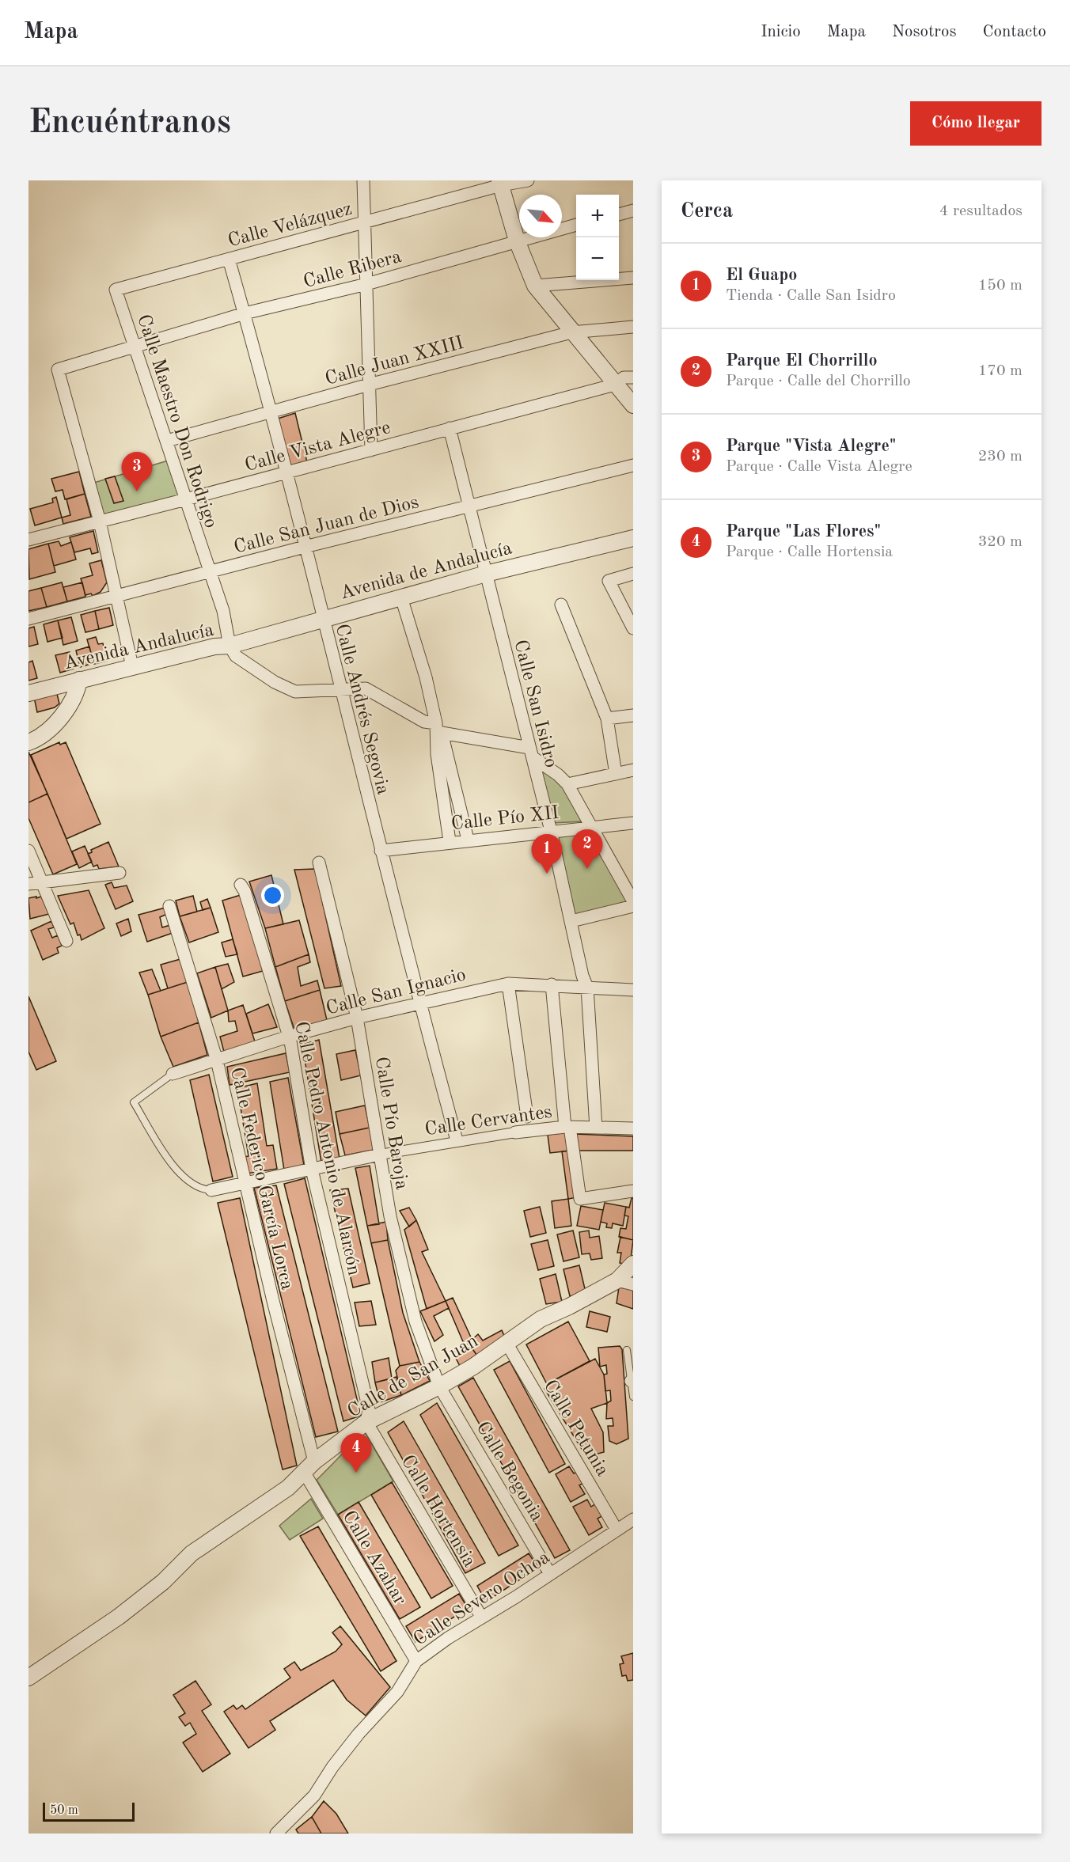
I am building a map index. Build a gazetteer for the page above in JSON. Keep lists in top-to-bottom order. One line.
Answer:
{"streets":{"street":["Calle Velázquez","Calle Ribera","Calle Juan XXIII","Calle Maestro Don Rodrigo","Calle Vista Alegre","Calle San Juan de Dios","Avenida de Andalucía","Avenida Andalucía","Calle San Isidro","Calle Andrés Segovia","Calle Pío XII","Calle San Ignacio","Calle Cervantes","Calle Pío Baroja","Calle Pedro Antonio de Alarcón","Calle Federico García Lorca","Calle de San Juan","Calle Petunia","Calle Begonia","Calle Hortensia","Calle Azahar","Calle Severo Ochoa"]},"crossings":[["Calle Velázquez","Calle Maestro Don Rodrigo"],["Calle Velázquez","Calle Andrés Segovia"],["Calle Ribera","Calle Maestro Don Rodrigo"],["Calle Ribera","Calle Vista Alegre"],["Calle Ribera","Calle Andrés Segovia"],["Calle Juan XXIII","Calle Maestro Don Rodrigo"],["Calle Juan XXIII","Calle Andrés Segovia"],["Calle Maestro Don Rodrigo","Calle Vista Alegre"],["Calle Maestro Don Rodrigo","Calle San Juan de Dios"],["Calle Maestro Don Rodrigo","Avenida de Andalucía"],["Calle Maestro Don Rodrigo","Avenida Andalucía"],["Calle Vista Alegre","Calle San Isidro"],["Calle Vista Alegre","Calle Andrés Segovia"],["Calle San Juan de Dios","Calle San Isidro"],["Calle San Juan de Dios","Calle Andrés Segovia"],["Avenida de Andalucía","Avenida Andalucía"],["Avenida de Andalucía","Calle San Isidro"],["Avenida de Andalucía","Calle Andrés Segovia"],["Calle San Isidro","Calle Pío XII"],["Calle San Isidro","Calle San Ignacio"],["Calle San Isidro","Calle Cervantes"],["Calle Andrés Segovia","Calle Pío XII"],["Calle Andrés Segovia","Calle San Ignacio"],["Calle Andrés Segovia","Calle Cervantes"],["Calle San Ignacio","Calle Pío Baroja"],["Calle San Ignacio","Calle Pedro Antonio de Alarcón"],["Calle San Ignacio","Calle Federico García Lorca"],["Calle Cervantes","Calle Pío Baroja"],["Calle Cervantes","Calle Pedro Antonio de Alarcón"],["Calle Cervantes","Calle Federico García Lorca"],["Calle Pío Baroja","Calle de San Juan"],["Calle Pío Baroja","Calle Begonia"],["Calle Pedro Antonio de Alarcón","Calle de San Juan"],["Calle Pedro Antonio de Alarcón","Calle Hortensia"],["Calle Federico García Lorca","Calle de San Juan"],["Calle Federico García Lorca","Calle Azahar"],["Calle de San Juan","Calle Petunia"],["Calle de San Juan","Calle Begonia"],["Calle de San Juan","Calle Hortensia"],["Calle de San Juan","Calle Azahar"],["Calle Petunia","Calle Severo Ochoa"],["Calle Begonia","Calle Severo Ochoa"],["Calle Hortensia","Calle Severo Ochoa"],["Calle Azahar","Calle Severo Ochoa"]],"scale_bar":"50 m","north":"bottom right","page":{"header":"Mapa","nav":["Inicio","Mapa","Nosotros","Contacto"],"buttons":"Cómo llegar","title":"Encuéntranos","heading":["Cerca","4 resultados"],"map_buttons":["+","−"],"list":[{"mark":"1","name":"El Guapo","note":"Tienda · Calle San Isidro","value":"150 m"},{"mark":"2","name":"Parque El Chorrillo","note":"Parque · Calle del Chorrillo","value":"170 m"},{"mark":"3","name":"Parque \"Vista Alegre\"","note":"Parque · Calle Vista Alegre","value":"230 m"},{"mark":"4","name":"Parque \"Las Flores\"","note":"Parque · Calle Hortensia","value":"320 m"}],"pins":["3","2","1","4"],"scale":"50 m"}}
